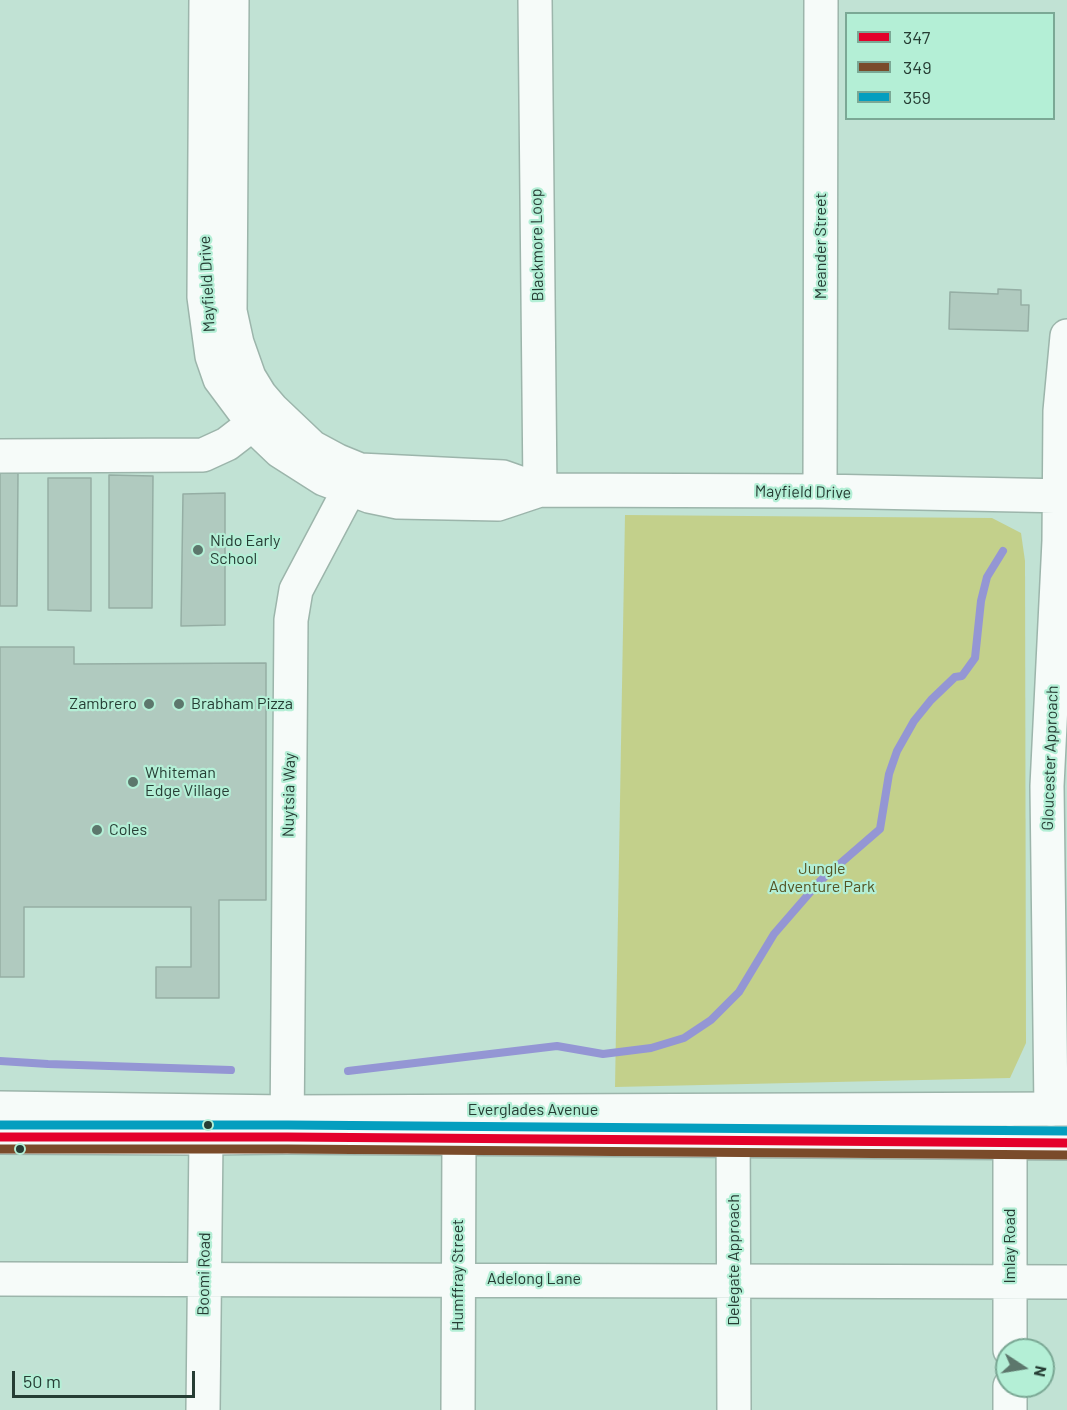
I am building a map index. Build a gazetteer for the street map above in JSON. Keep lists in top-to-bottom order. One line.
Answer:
{"streets":{"street":["Blackmore Loop","Meander Street","Mayfield Drive","Gloucester Approach","Nuytsia Way","Everglades Avenue","Imlay Road","Delegate Approach","Boomi Road","Humffray Street","Adelong Lane"]},"crossings":[["Blackmore Loop","Mayfield Drive"],["Meander Street","Mayfield Drive"],["Mayfield Drive","Gloucester Approach"],["Mayfield Drive","Nuytsia Way"],["Gloucester Approach","Everglades Avenue"],["Nuytsia Way","Everglades Avenue"],["Everglades Avenue","Imlay Road"],["Everglades Avenue","Delegate Approach"],["Everglades Avenue","Boomi Road"],["Everglades Avenue","Humffray Street"],["Imlay Road","Adelong Lane"],["Delegate Approach","Adelong Lane"],["Boomi Road","Adelong Lane"],["Humffray Street","Adelong Lane"]],"parks":["Jungle Adventure Park"],"places":["Nido Early School","Zambrero","Brabham Pizza","Whiteman Edge Village","Coles"],"lines":["transit line 359","transit line 347","transit line 349"],"legend":["347","349","359"],"scale_bar":"50 m","north":"right"}
